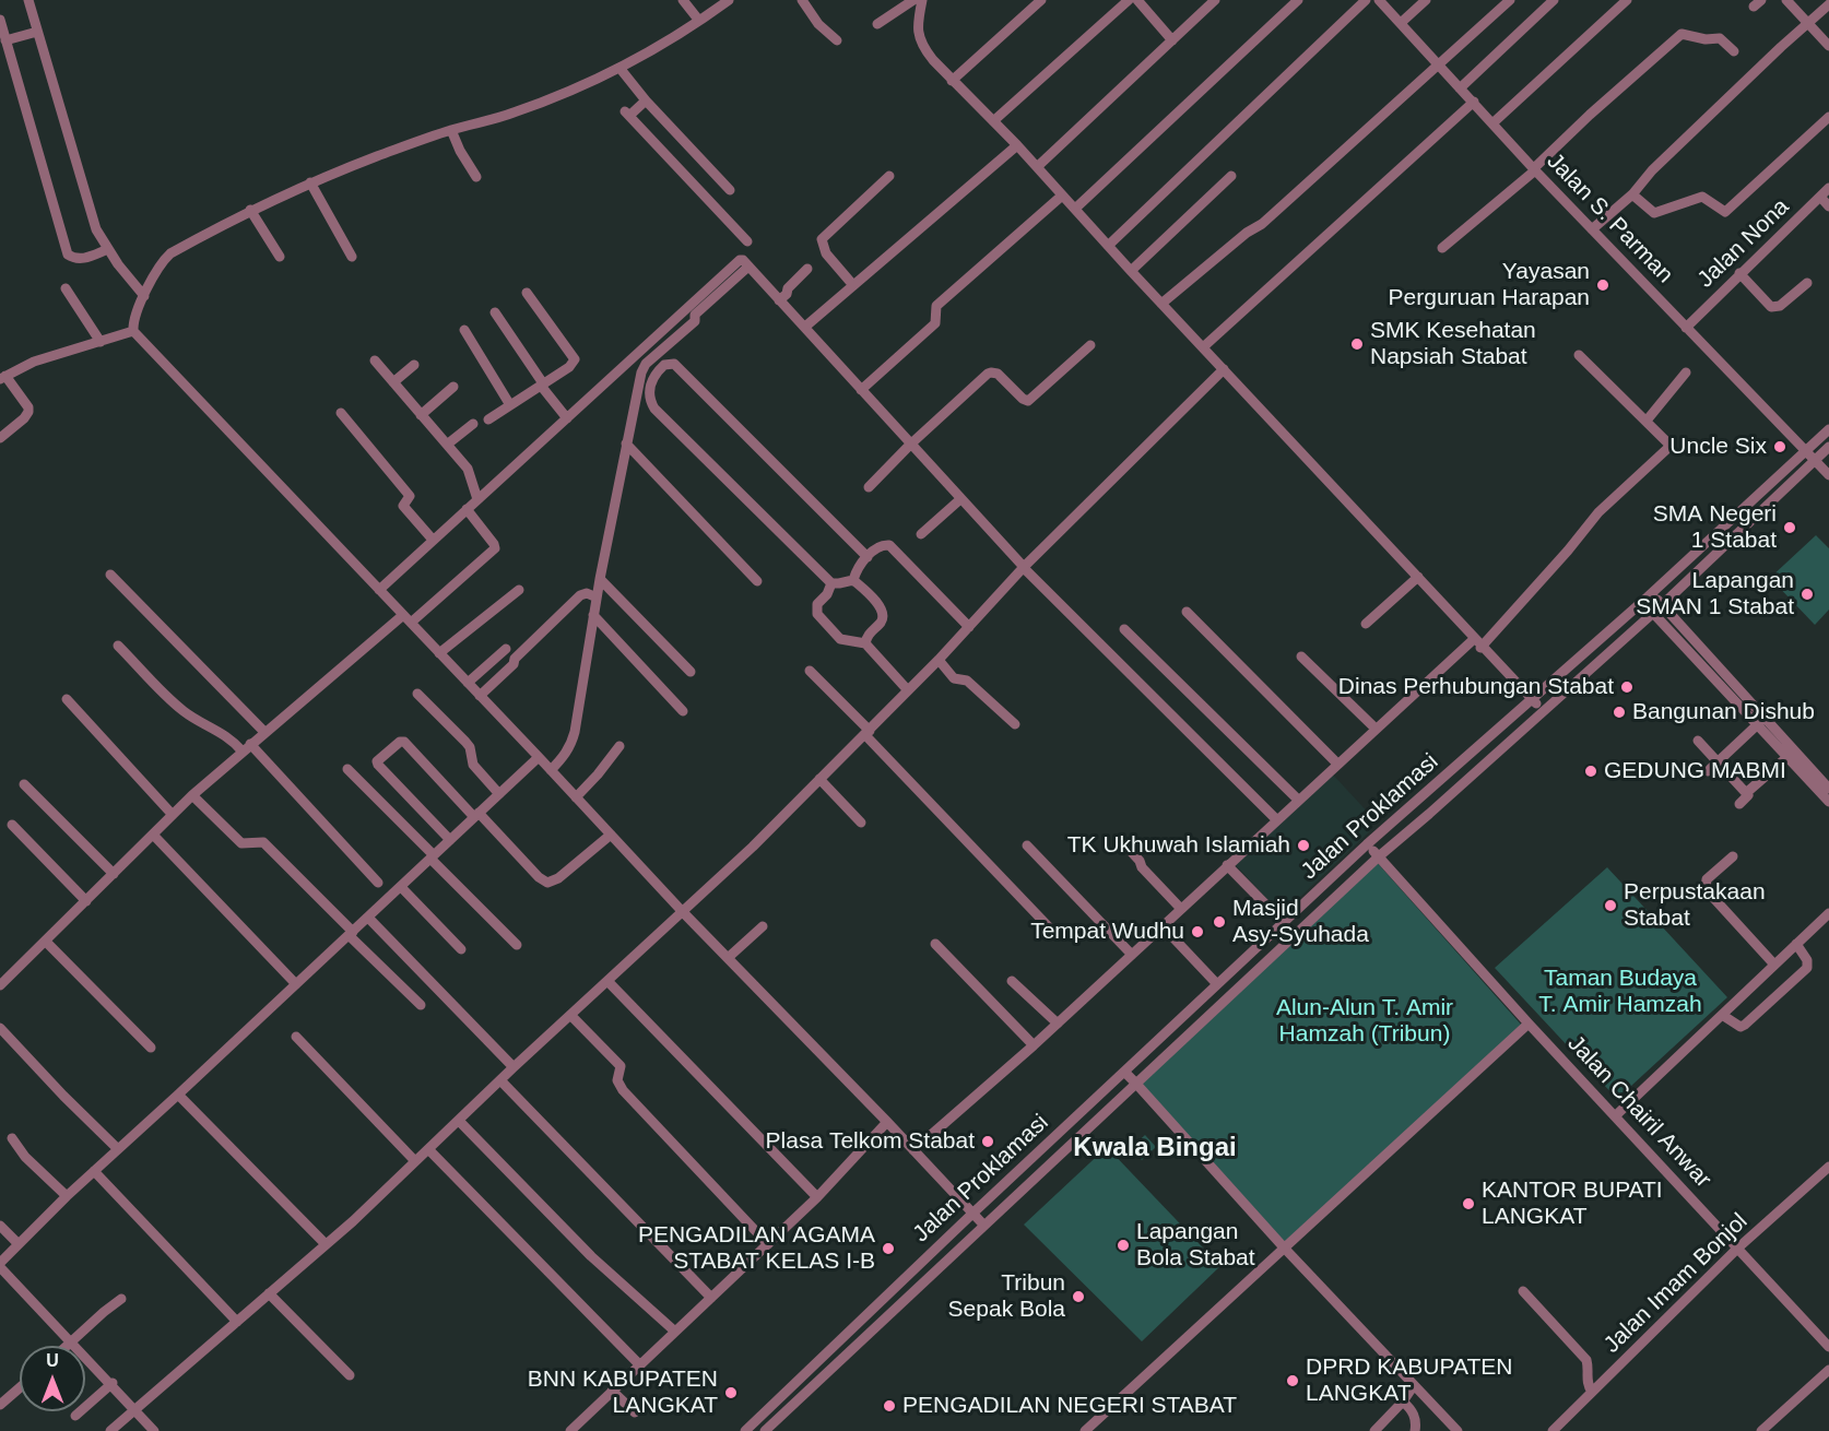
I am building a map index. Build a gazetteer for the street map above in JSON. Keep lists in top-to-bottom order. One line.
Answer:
{"streets":{"street":["Jalan S. Parman","Jalan Nona","Jalan Proklamasi","Jalan Chairil Anwar","Jalan Imam Bonjol"]},"crossings":[["Jalan S. Parman","Jalan Nona"],["Jalan S. Parman","Jalan Proklamasi"],["Jalan Proklamasi","Jalan Chairil Anwar"],["Jalan Chairil Anwar","Jalan Imam Bonjol"]],"districts":["Kwala Bingai"],"parks":["Taman Budaya T. Amir Hamzah","Alun-Alun T. Amir Hamzah (Tribun)"],"places":["Yayasan Perguruan Harapan","SMK Kesehatan Napsiah Stabat","Uncle Six","SMA Negeri 1 Stabat","Lapangan SMAN 1 Stabat","Dinas Perhubungan Stabat","Bangunan Dishub","GEDUNG MABMI","TK Ukhuwah Islamiah","Perpustakaan Stabat","Masjid Asy-Syuhada","Tempat Wudhu","Plasa Telkom Stabat","KANTOR BUPATI LANGKAT","Lapangan Bola Stabat","PENGADILAN AGAMA STABAT KELAS I-B","Tribun Sepak Bola","DPRD KABUPATEN LANGKAT","BNN KABUPATEN LANGKAT","PENGADILAN NEGERI STABAT"],"north":"top"}
